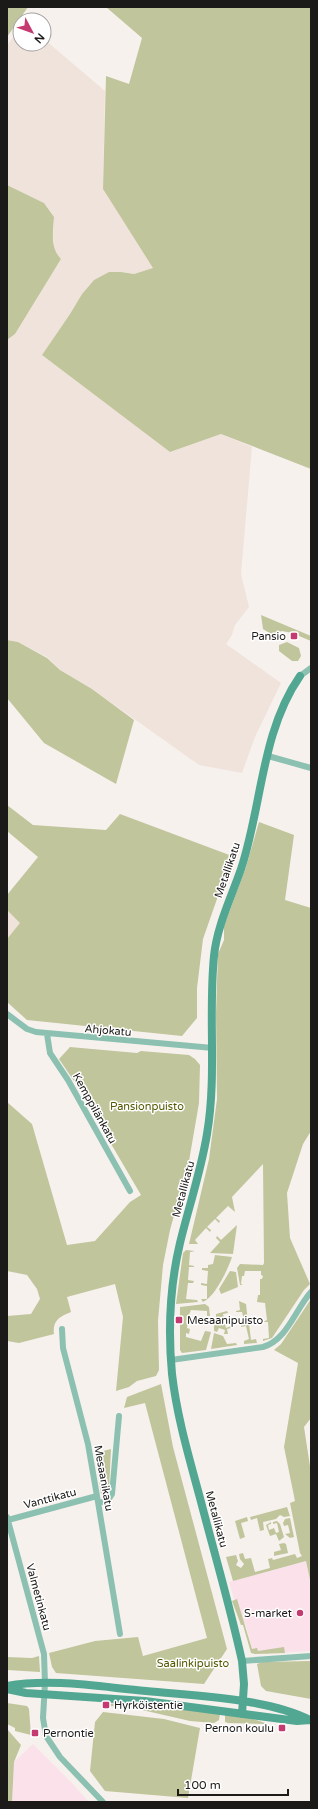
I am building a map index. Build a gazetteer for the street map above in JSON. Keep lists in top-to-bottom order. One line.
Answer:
{"streets":{"street":["Metallikatu","Ahjokatu","Kemppilänkatu","Mesaanikatu","Vanttikatu","Valmetinkatu"]},"crossings":[["Metallikatu","Ahjokatu"],["Ahjokatu","Kemppilänkatu"],["Mesaanikatu","Vanttikatu"],["Vanttikatu","Valmetinkatu"]],"parks":["Pansionpuisto","Saalinkipuisto"],"places":{"transit":["Pansio","Mesaanipuisto","Hyrköistentie","Pernon koulu","Pernontie"],"other":["S-market"]},"scale_bar":"100 m","north":"bottom right"}
